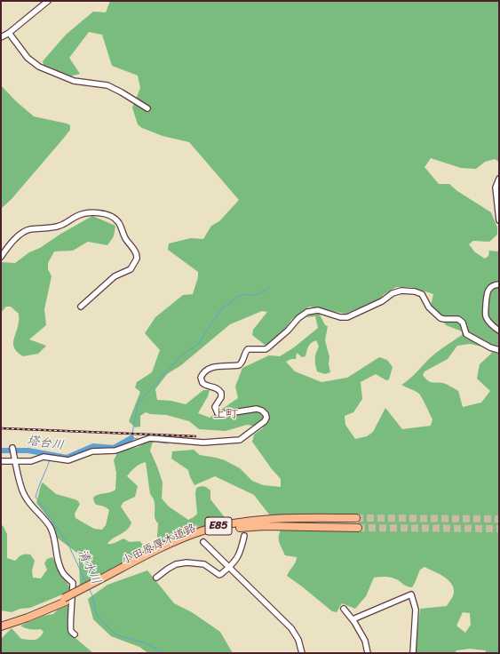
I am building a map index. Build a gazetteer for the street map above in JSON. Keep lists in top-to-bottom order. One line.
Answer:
{"streets":{"highway":["E85","小田原厚木道路"]},"districts":["上町"],"water":["塔台川","清水川"]}
